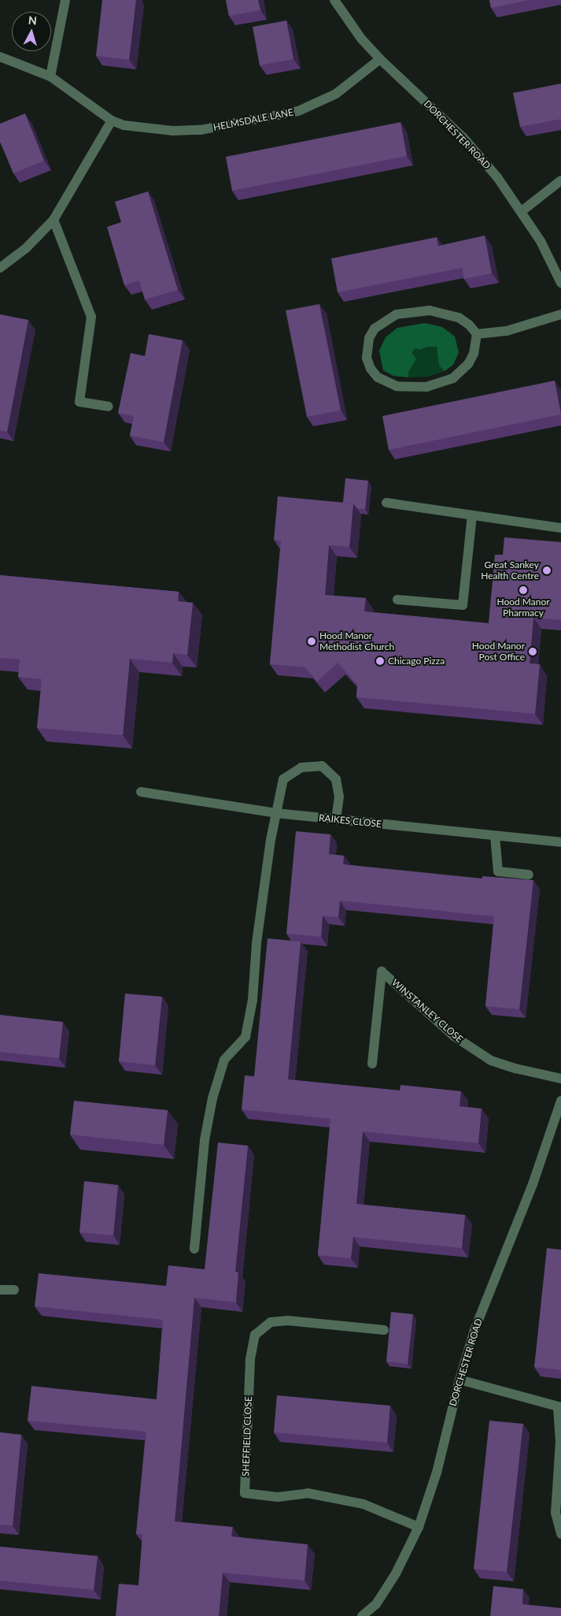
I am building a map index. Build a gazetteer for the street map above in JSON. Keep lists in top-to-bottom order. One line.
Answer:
{"streets":{"street":["HELMSDALE LANE","DORCHESTER ROAD","RAIKES CLOSE","WINSTANLEY CLOSE","SHEFFIELD CLOSE"]},"crossings":[["HELMSDALE LANE","DORCHESTER ROAD"],["DORCHESTER ROAD","SHEFFIELD CLOSE"]],"places":["Great Sankey Health Centre","Hood Manor Pharmacy","Hood Manor Methodist Church","Hood Manor Post Office","Chicago Pizza"],"north":"top"}
